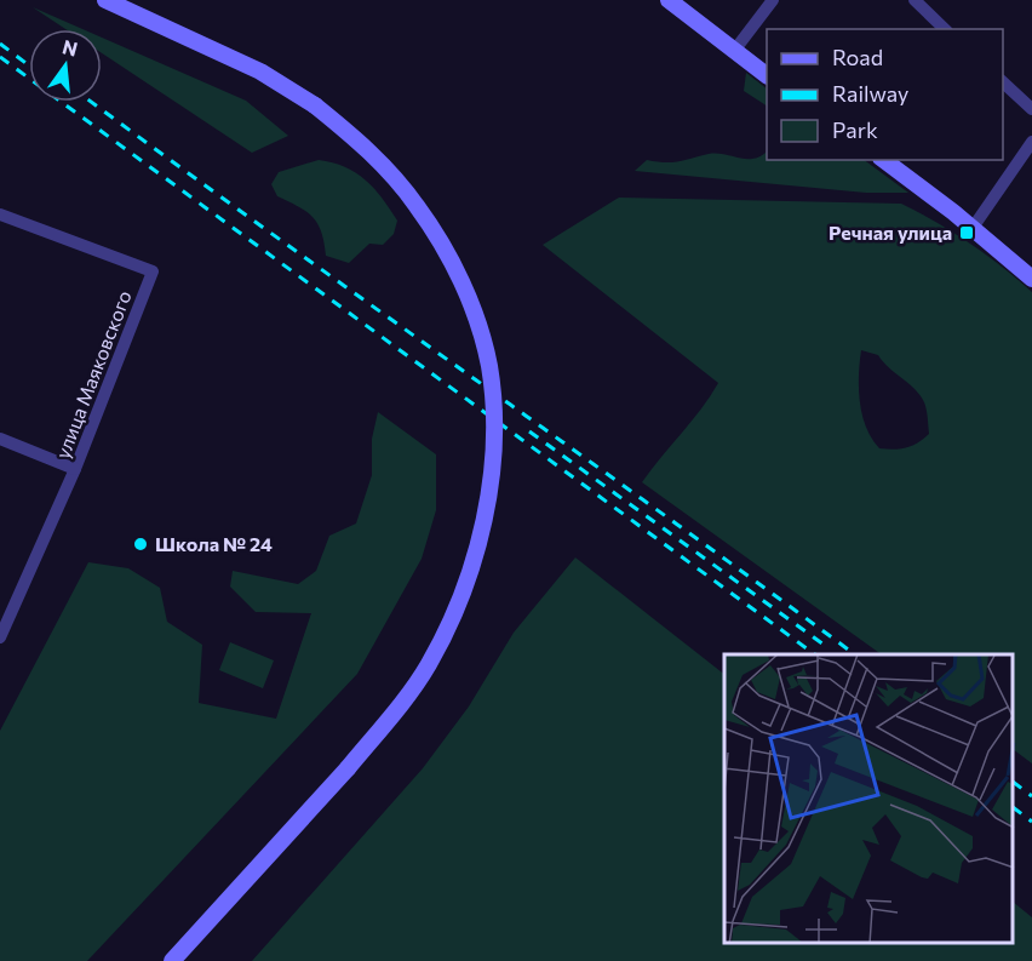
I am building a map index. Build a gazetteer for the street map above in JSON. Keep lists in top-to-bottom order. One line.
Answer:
{"streets":{"street":["улица Маяковского"]},"places":{"transit":["Речная улица"],"other":["Школа № 24"]},"legend":["Road","Railway","Park"],"north":"top"}
